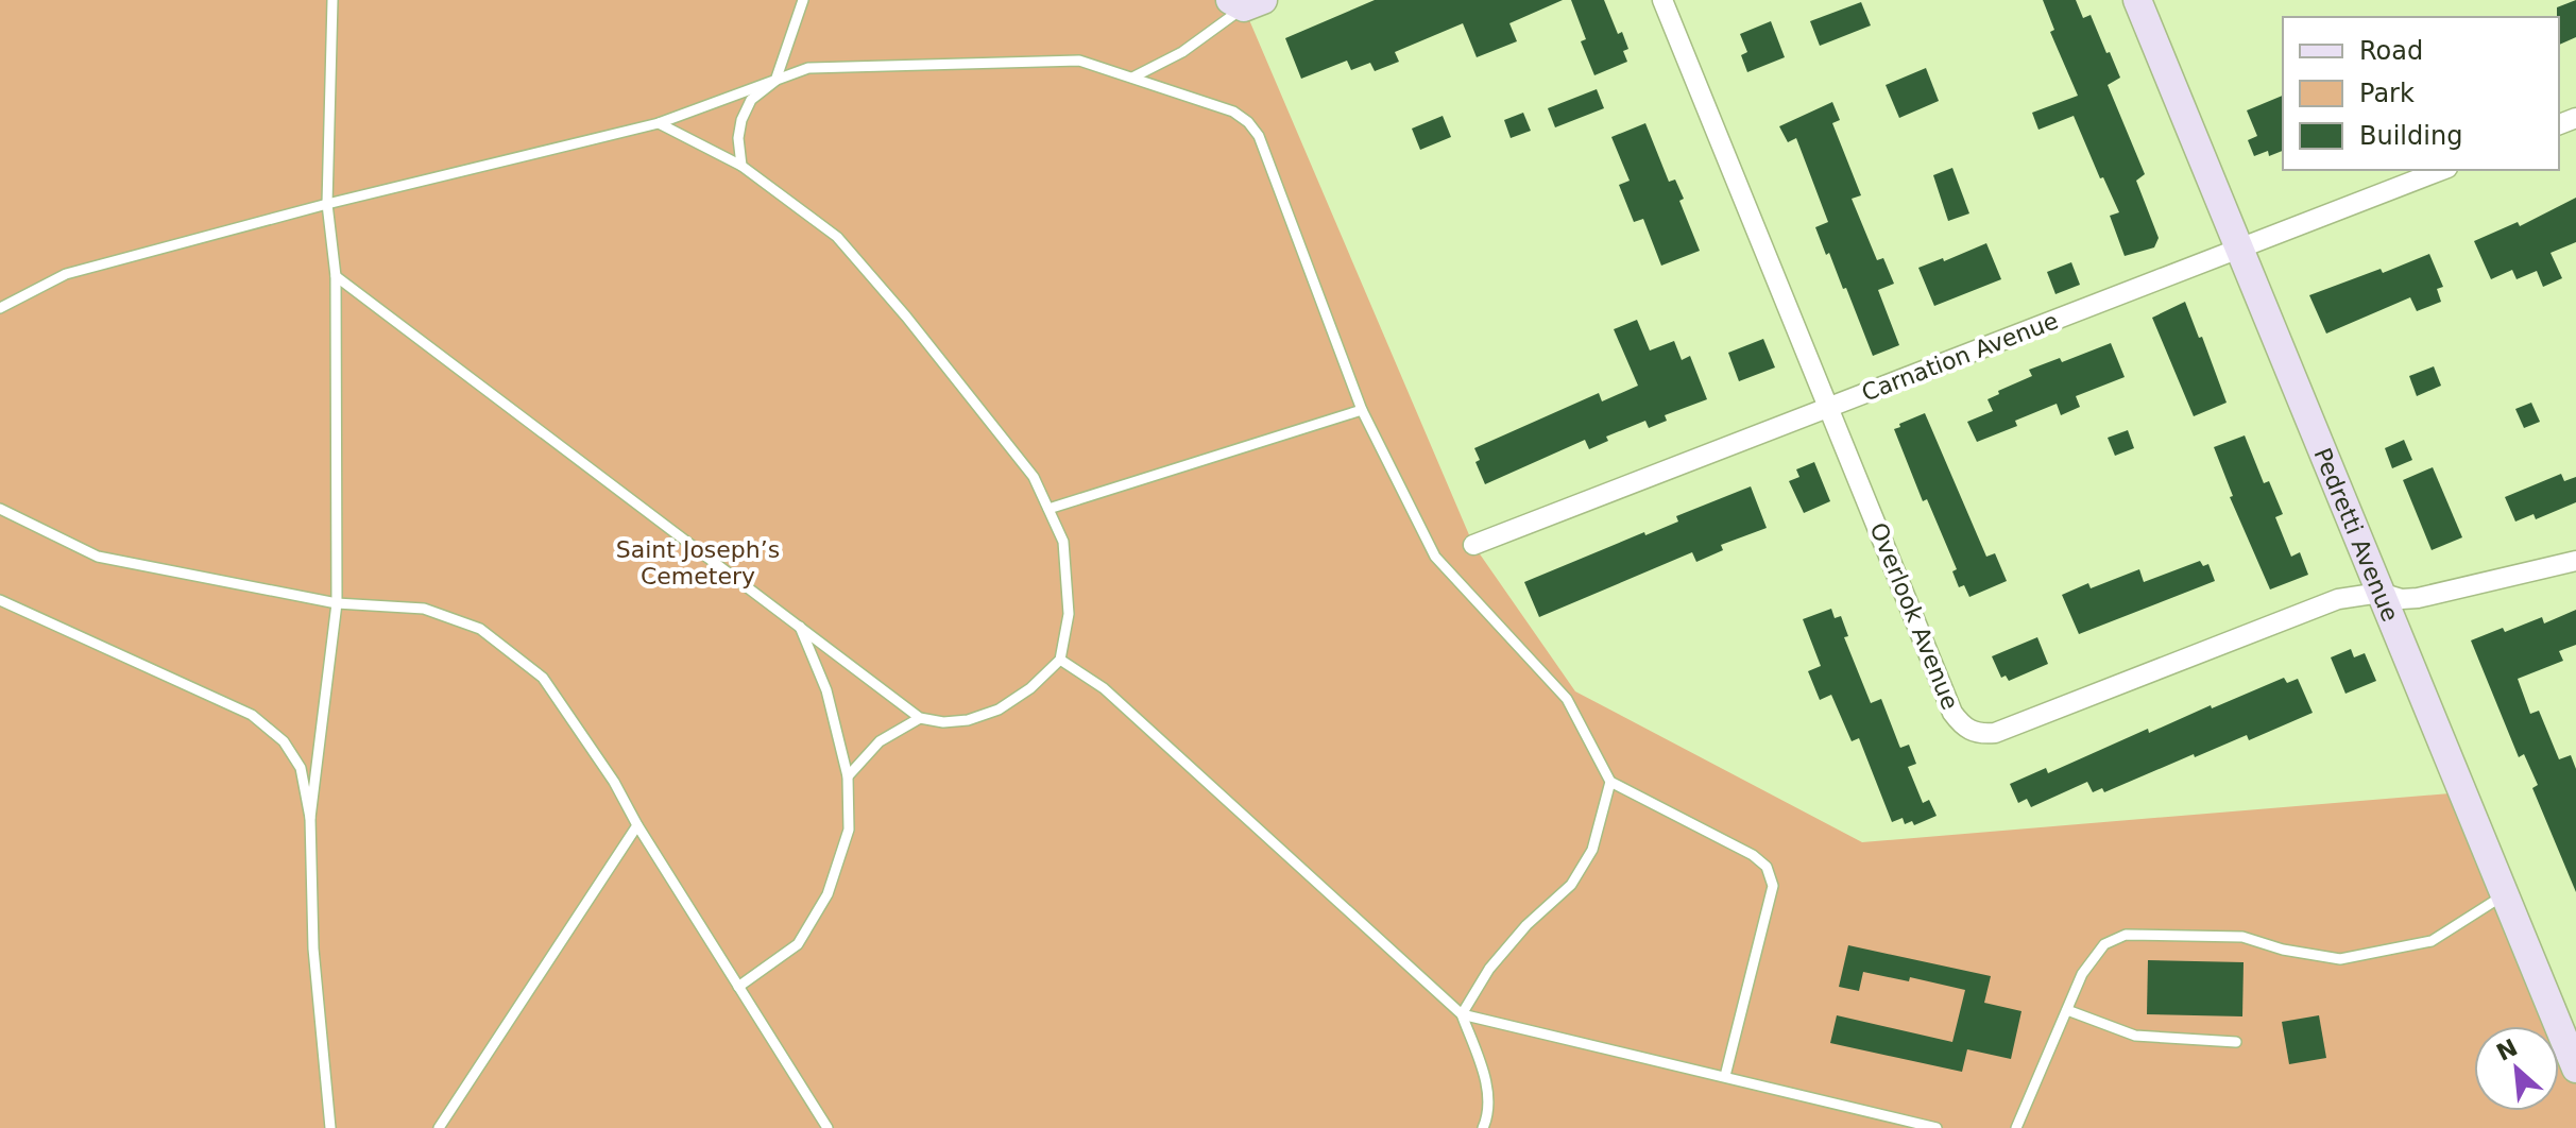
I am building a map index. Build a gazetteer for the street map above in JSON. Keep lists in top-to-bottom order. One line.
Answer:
{"streets":{"street":["Carnation Avenue","Pedretti Avenue","Overlook Avenue"]},"crossings":[["Carnation Avenue","Pedretti Avenue"],["Carnation Avenue","Overlook Avenue"],["Pedretti Avenue","Overlook Avenue"]],"parks":["Saint Joseph’s Cemetery"],"legend":["Road","Park","Building"],"north":"top left"}
